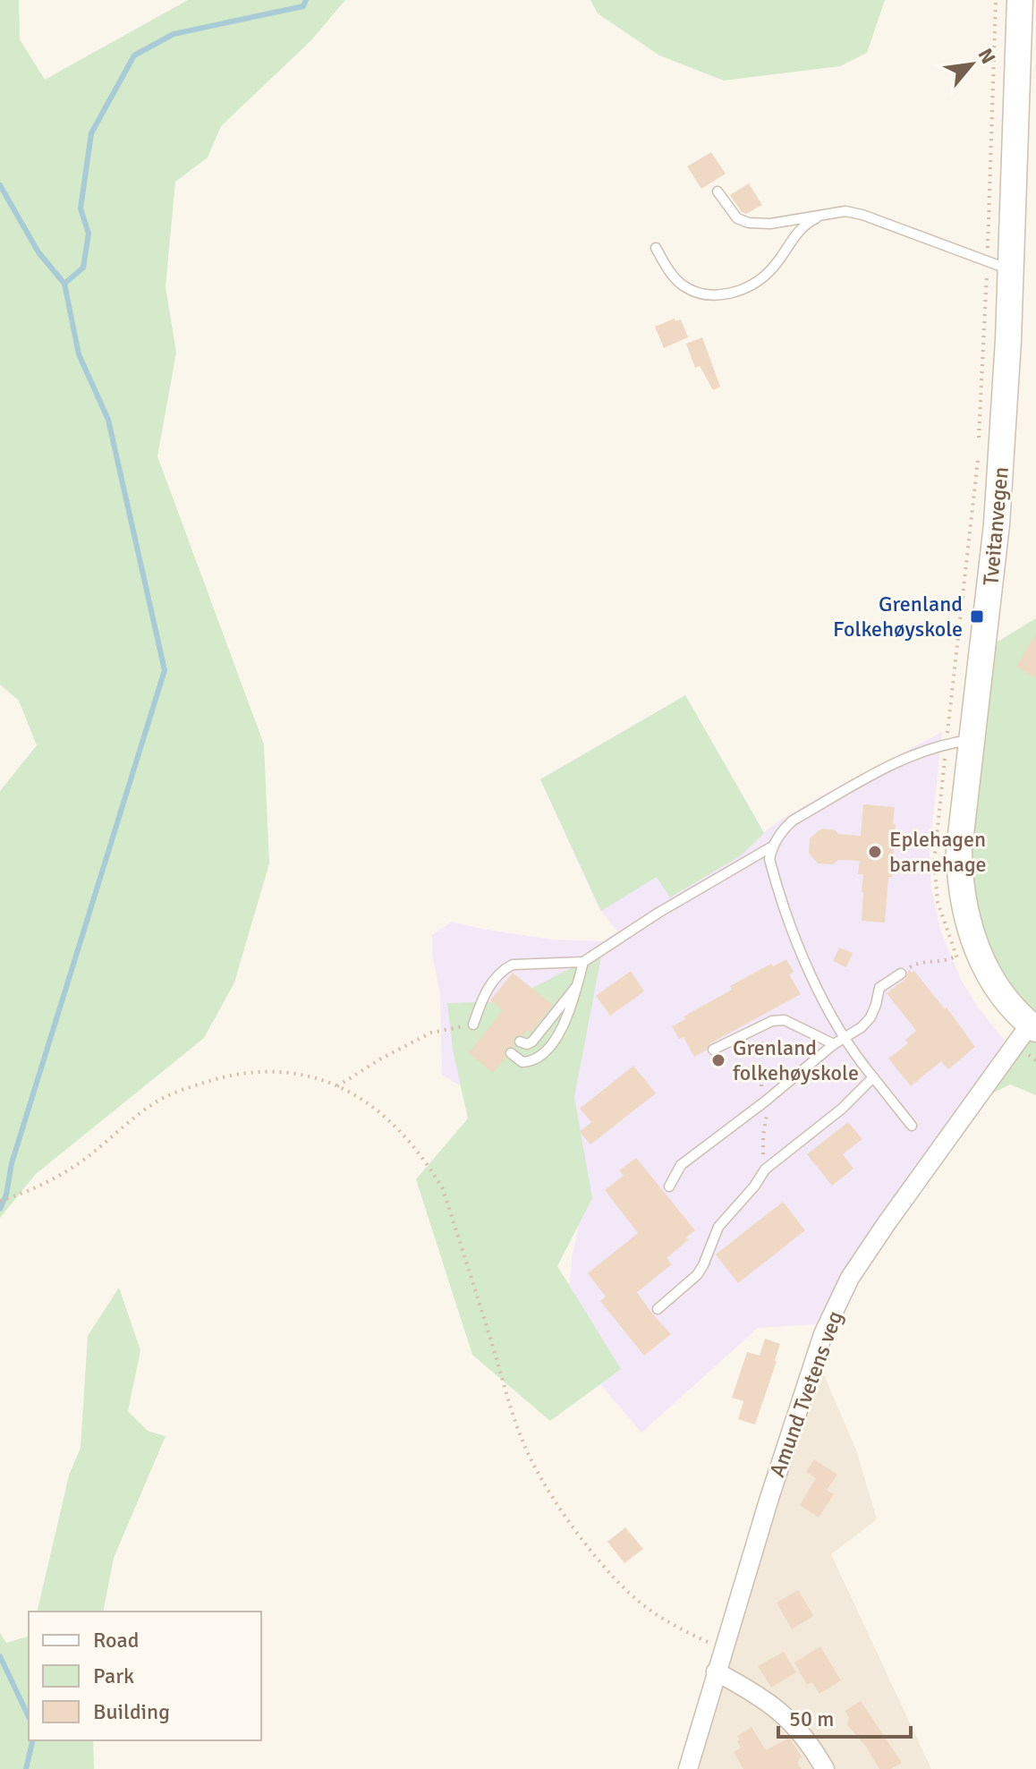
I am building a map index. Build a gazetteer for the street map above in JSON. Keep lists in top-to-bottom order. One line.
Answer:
{"streets":{"main road":["Tveitanvegen"],"street":["Amund Tvetens veg"]},"crossings":[["Tveitanvegen","Amund Tvetens veg"]],"places":{"transit":["Grenland Folkehøyskole"],"other":["Eplehagen barnehage","Grenland folkehøyskole"]},"legend":["Road","Park","Building"],"scale_bar":"50 m","north":"top right"}
